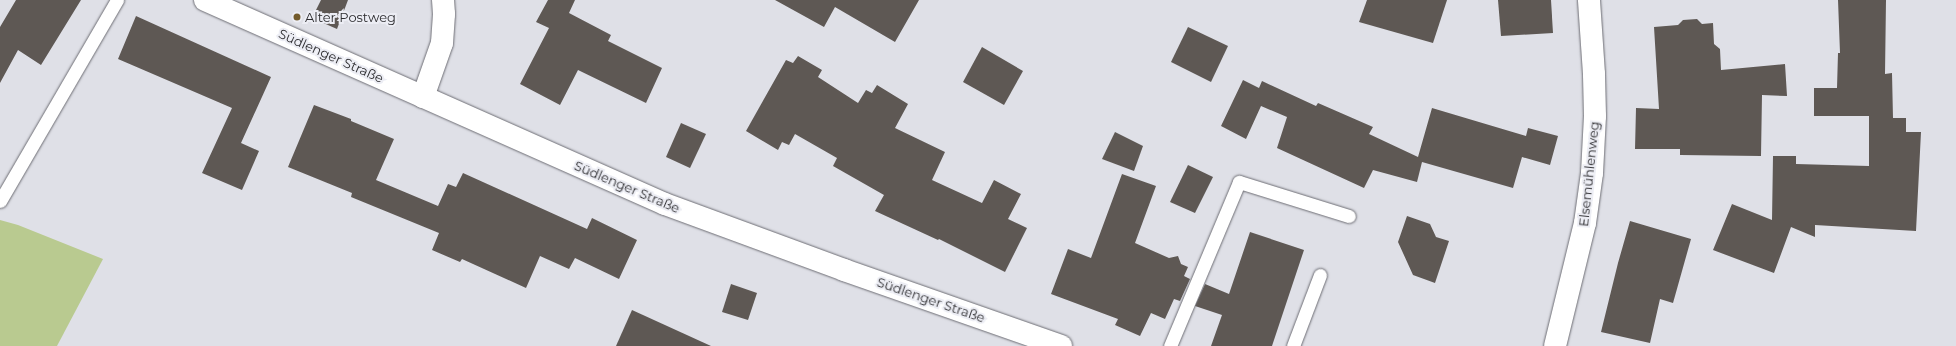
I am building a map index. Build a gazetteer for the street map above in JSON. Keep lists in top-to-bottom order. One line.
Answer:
{"streets":{"main road":["Südlenger Straße","Elsemühlenweg"]},"places":["Alter Postweg"]}
